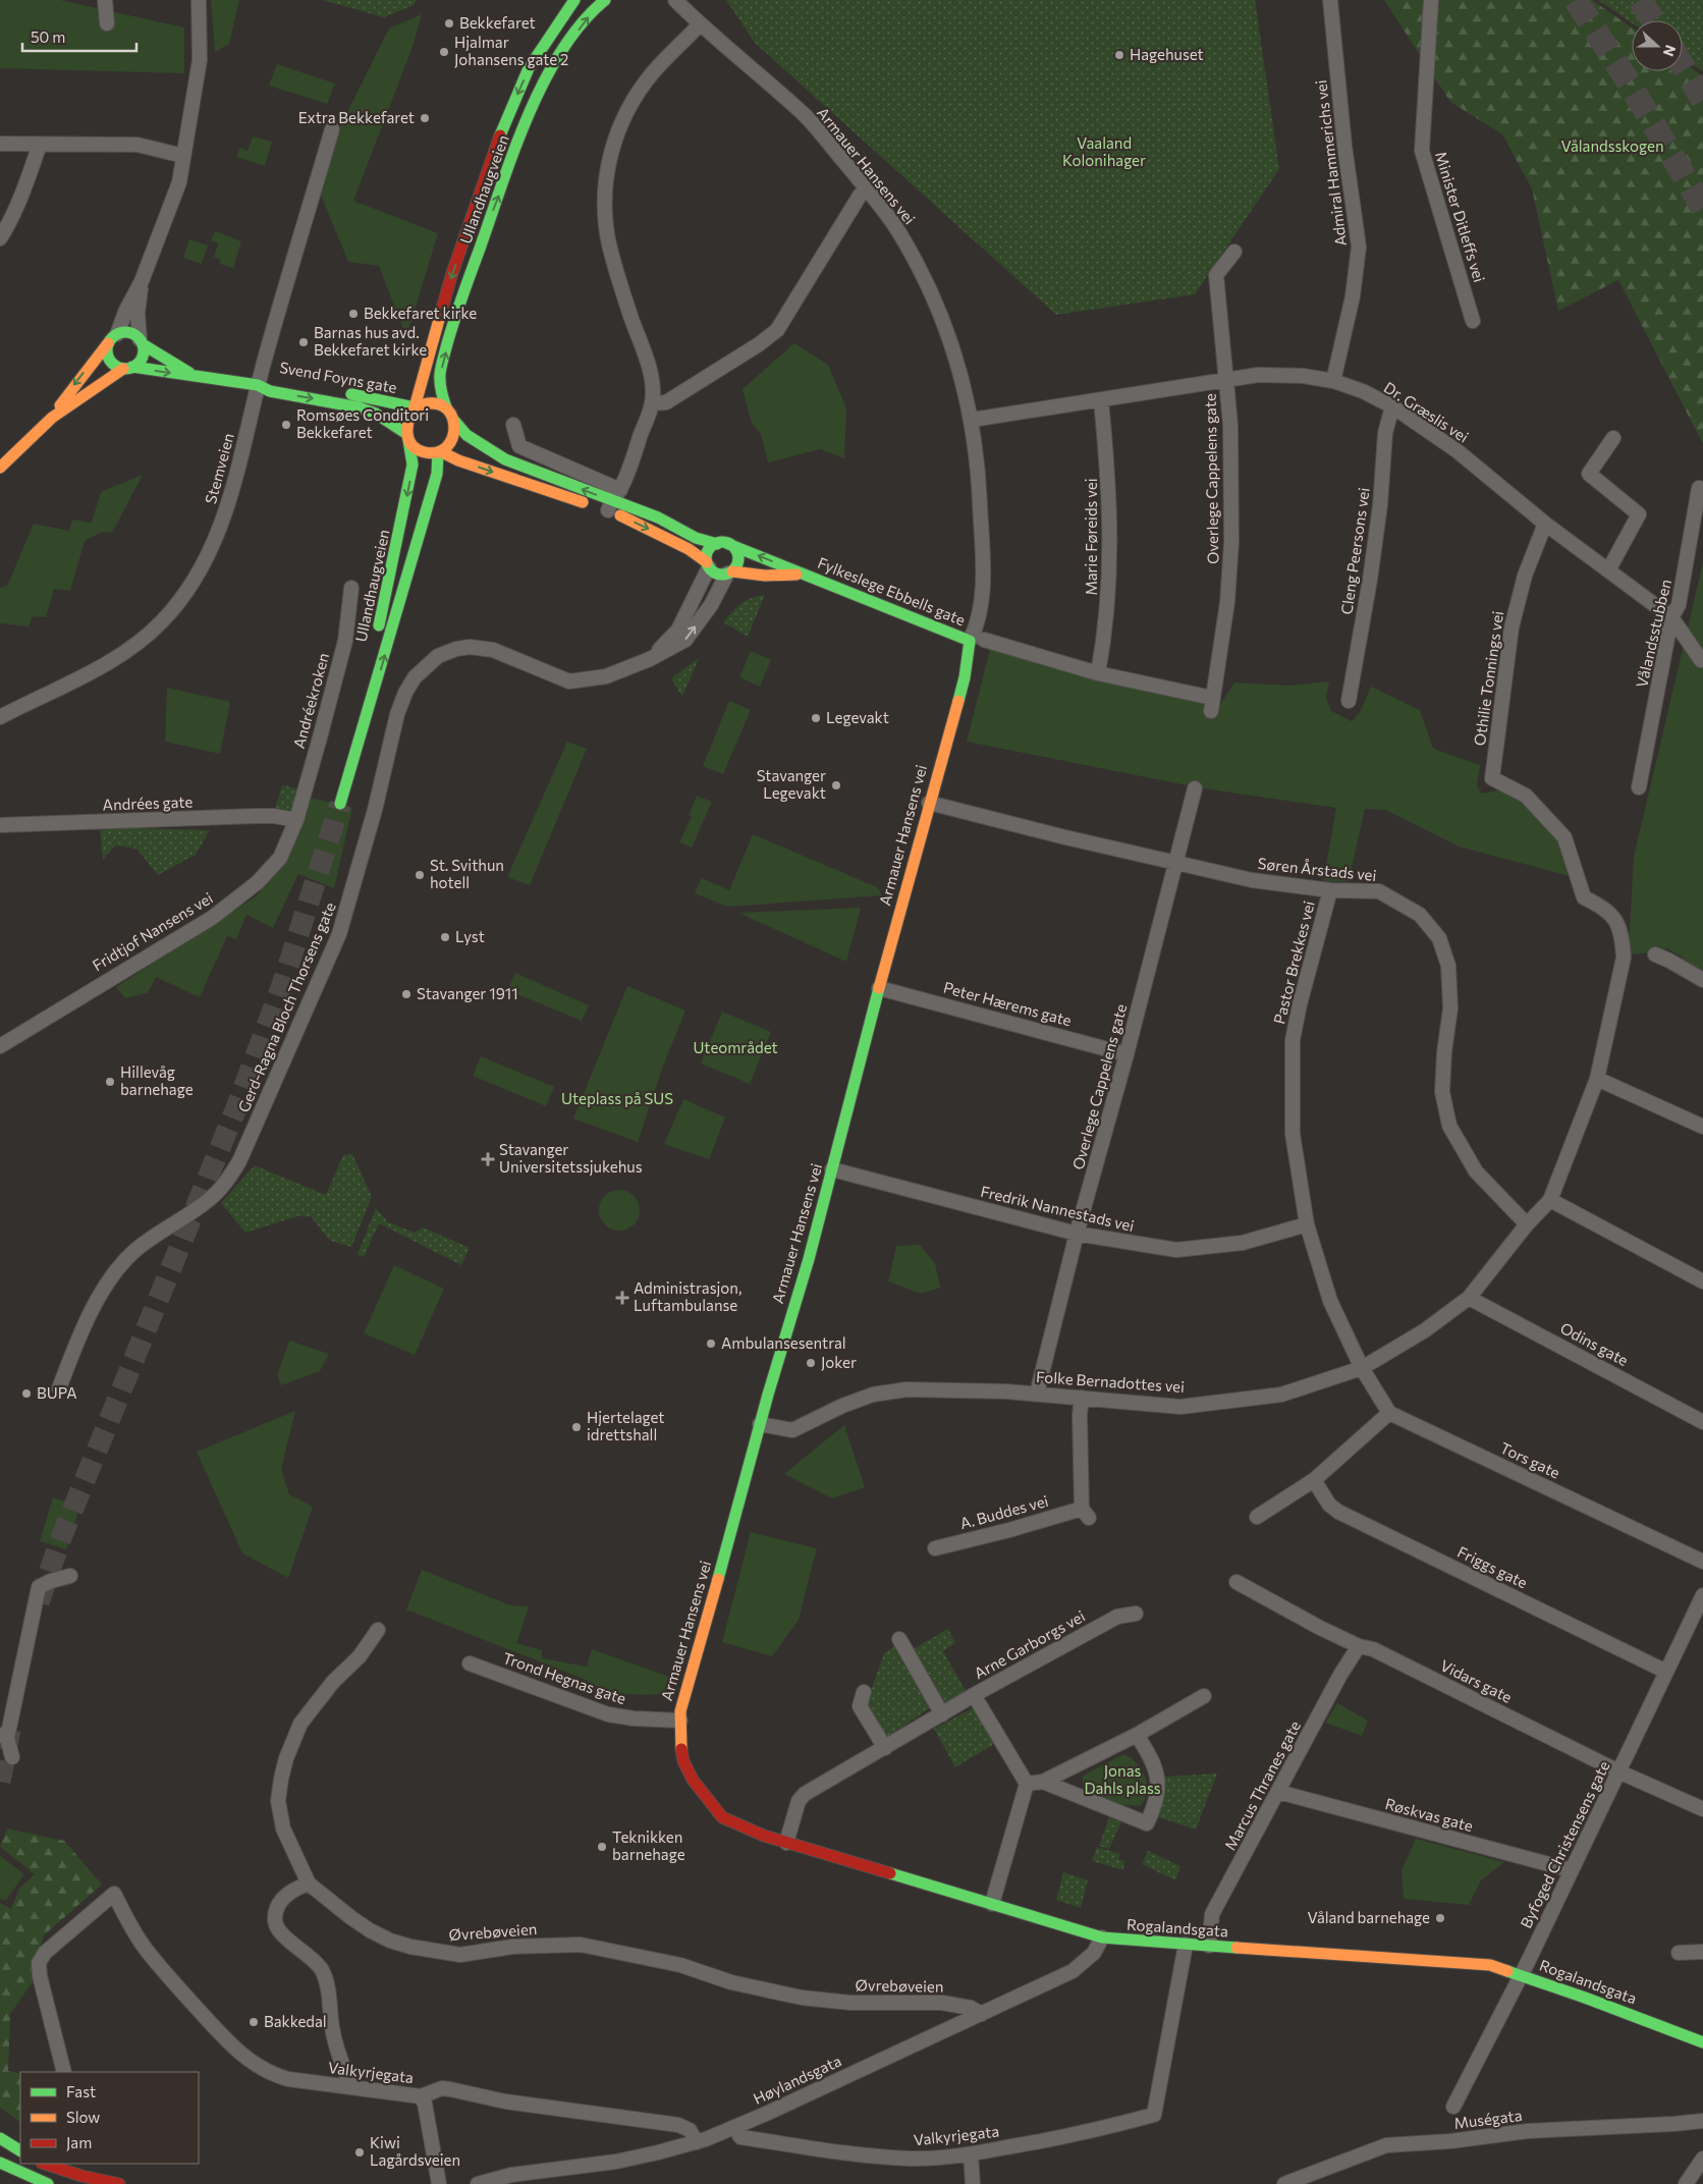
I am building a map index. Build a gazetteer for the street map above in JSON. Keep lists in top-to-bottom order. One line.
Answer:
{"streets":{"street":["Admiral Hammerichs vei","Armauer Hansens vei","Ullandhaugveien","Minister Ditleffs vei","Svend Foyns gate","Dr. Græslis vei","Stemveien","Overlege Cappelens gate","Marie Føreids vei","Cleng Peersons vei","Fylkeslege Ebbells gate","Vålandsstubben","Othilie Tonnings vei","Andréekroken","Andrées gate","Søren Årstads vei","Fridtjof Nansens vei","Pastor Brekkes vei","Peter Hærems gate","Gerd-Ragna Bloch Thorsens gate","Fredrik Nannestads vei","Odins gate","Folke Bernadottes vei","Tors gate","A. Buddes vei","Friggs gate","Arne Garborgs vei","Trond Hegnas gate","Vidars gate","Marcus Thranes gate","Røskvas gate","Byfoged Christensens gate","Rogalandsgata","Øvrebøveien","Valkyrjegata","Høylandsgata","Muségata"]},"crossings":[["Admiral Hammerichs vei","Dr. Græslis vei"],["Armauer Hansens vei","Dr. Græslis vei"],["Armauer Hansens vei","Fylkeslege Ebbells gate"],["Armauer Hansens vei","Søren Årstads vei"],["Armauer Hansens vei","Peter Hærems gate"],["Armauer Hansens vei","Fredrik Nannestads vei"],["Armauer Hansens vei","Folke Bernadottes vei"],["Armauer Hansens vei","Trond Hegnas gate"],["Armauer Hansens vei","Rogalandsgata"],["Ullandhaugveien","Svend Foyns gate"],["Ullandhaugveien","Fylkeslege Ebbells gate"],["Svend Foyns gate","Stemveien"],["Svend Foyns gate","Fylkeslege Ebbells gate"],["Dr. Græslis vei","Overlege Cappelens gate"],["Dr. Græslis vei","Marie Føreids vei"],["Dr. Græslis vei","Cleng Peersons vei"],["Dr. Græslis vei","Vålandsstubben"],["Dr. Græslis vei","Othilie Tonnings vei"],["Overlege Cappelens gate","Marie Føreids vei"],["Overlege Cappelens gate","Søren Årstads vei"],["Overlege Cappelens gate","Peter Hærems gate"],["Overlege Cappelens gate","Fredrik Nannestads vei"],["Overlege Cappelens gate","Folke Bernadottes vei"],["Fylkeslege Ebbells gate","Gerd-Ragna Bloch Thorsens gate"],["Othilie Tonnings vei","Folke Bernadottes vei"],["Andréekroken","Andrées gate"],["Andréekroken","Fridtjof Nansens vei"],["Andrées gate","Fridtjof Nansens vei"],["Søren Årstads vei","Pastor Brekkes vei"],["Søren Årstads vei","Folke Bernadottes vei"],["Pastor Brekkes vei","Fredrik Nannestads vei"],["Pastor Brekkes vei","Folke Bernadottes vei"],["Odins gate","Folke Bernadottes vei"],["Folke Bernadottes vei","A. Buddes vei"],["Friggs gate","Byfoged Christensens gate"],["Arne Garborgs vei","Rogalandsgata"],["Vidars gate","Marcus Thranes gate"],["Vidars gate","Byfoged Christensens gate"],["Marcus Thranes gate","Røskvas gate"],["Marcus Thranes gate","Rogalandsgata"],["Røskvas gate","Byfoged Christensens gate"],["Byfoged Christensens gate","Rogalandsgata"],["Rogalandsgata","Valkyrjegata"],["Rogalandsgata","Høylandsgata"],["Øvrebøveien","Høylandsgata"],["Valkyrjegata","Høylandsgata"]],"parks":["Vaaland Kolonihager","Vålandsskogen","Uteområdet","Uteplass på SUS","Jonas Dahls plass"],"places":{"other":["Bekkefaret","Hjalmar Johansens gate 2","Hagehuset","Extra Bekkefaret","Bekkefaret kirke","Barnas hus avd. Bekkefaret kirke","Romsøes Conditori Bekkefaret","Legevakt","Stavanger Legevakt","St. Svithun hotell","Lyst","Stavanger 1911","Hillevåg barnehage","Ambulansesentral","Joker","BUPA","Hjertelaget idrettshall","Teknikken barnehage","Våland barnehage","Bakkedal","Kiwi Lagårdsveien"],"health":["Stavanger Universitetssjukehus","Administrasjon, Luftambulanse"]},"legend":["Fast","Slow","Jam"],"scale_bar":"50 m","north":"right"}
